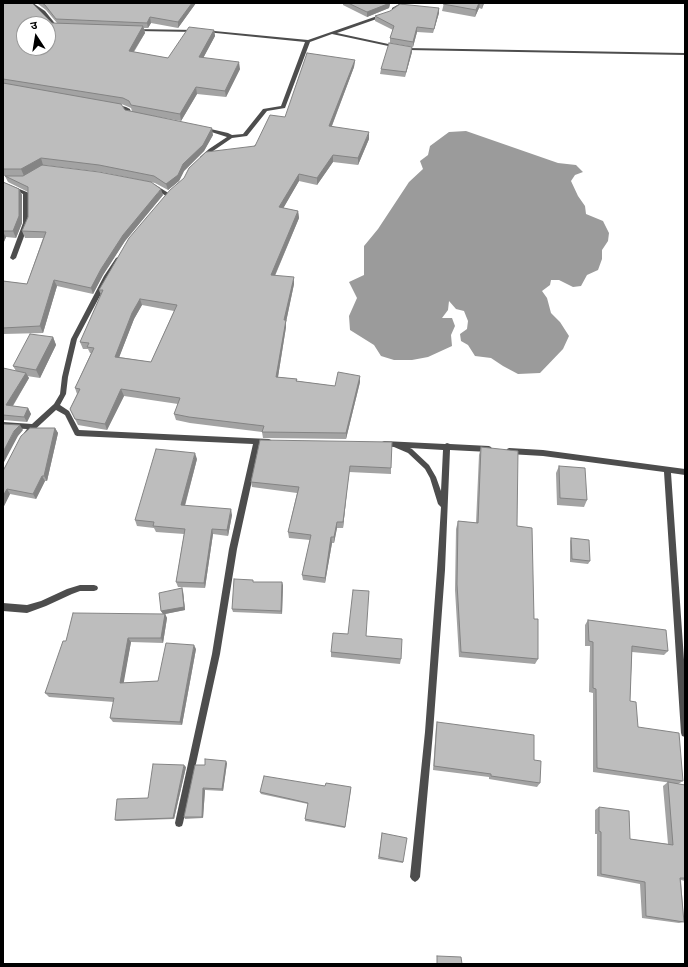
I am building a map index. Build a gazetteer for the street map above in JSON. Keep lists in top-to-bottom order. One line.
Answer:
{"north":"top"}
